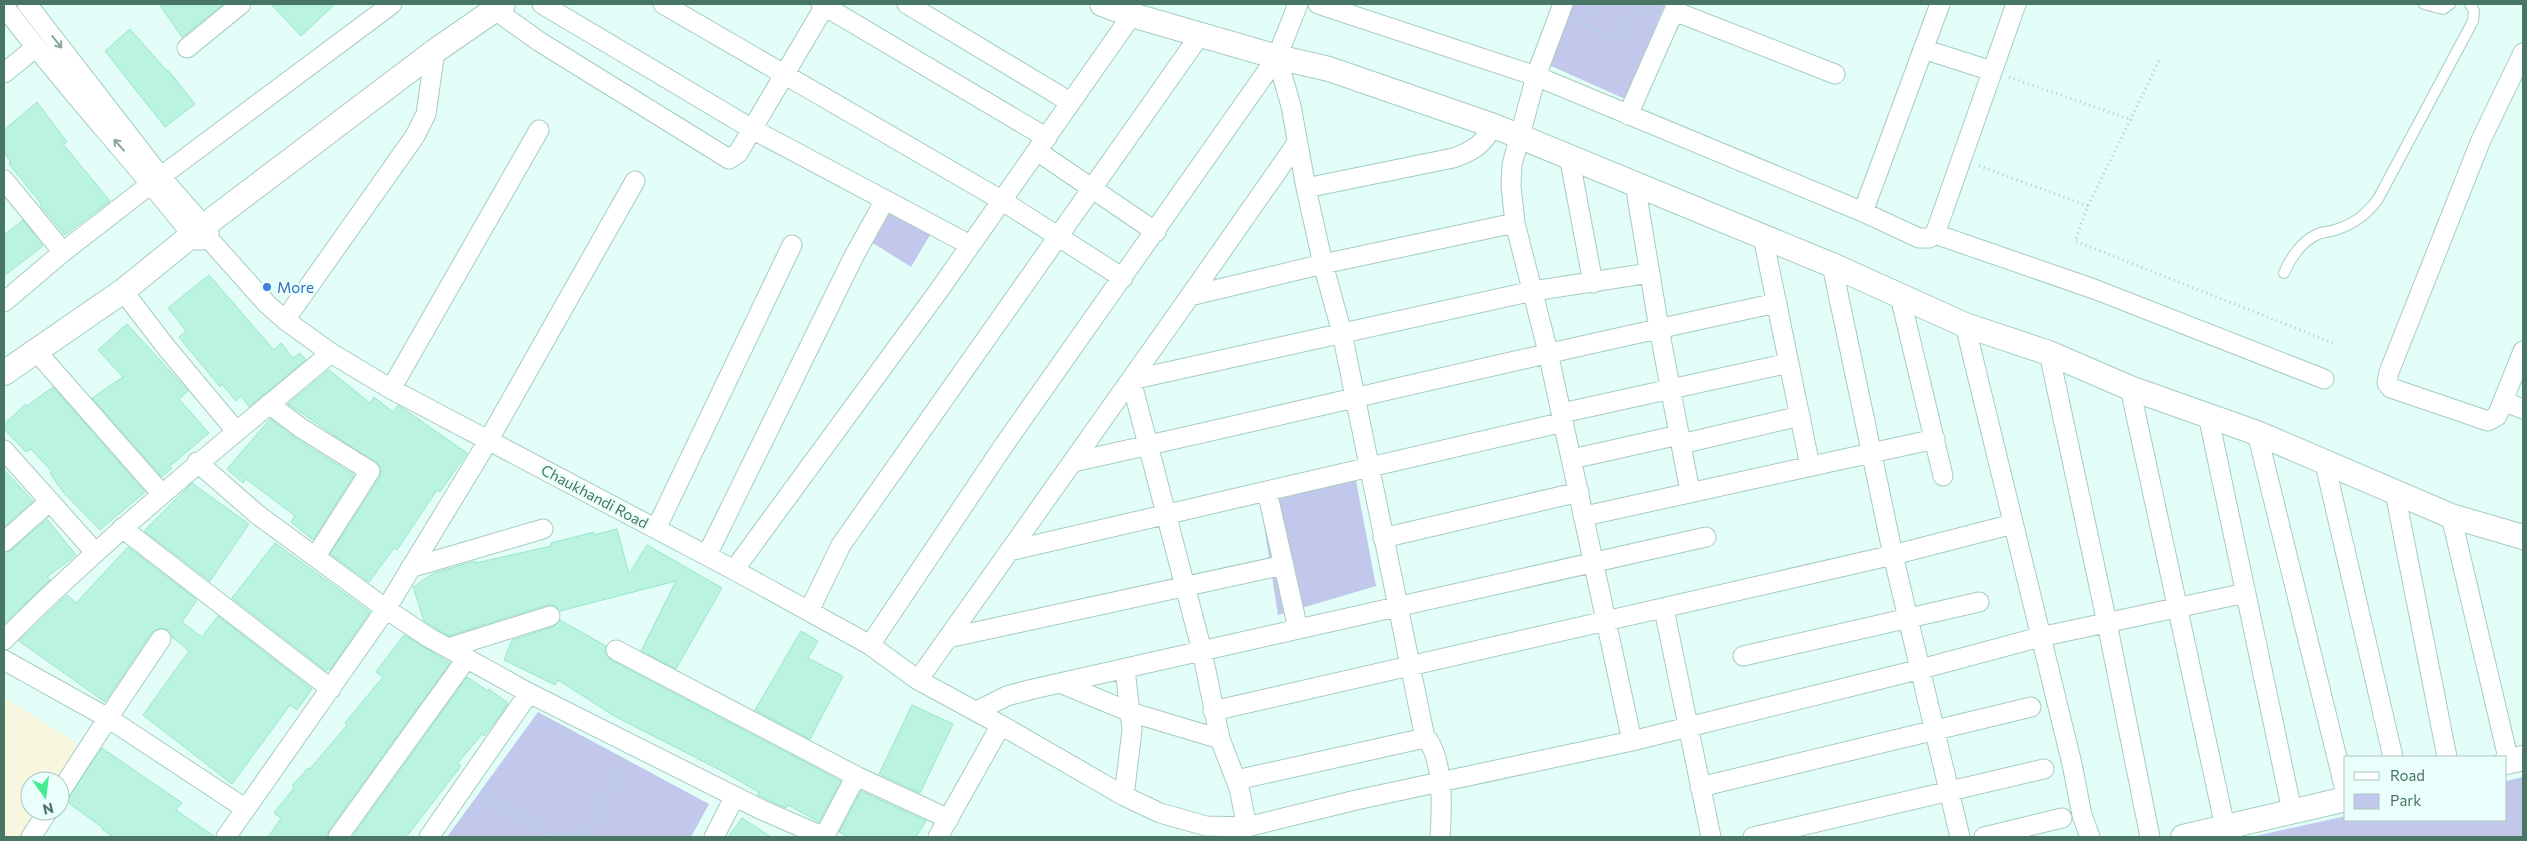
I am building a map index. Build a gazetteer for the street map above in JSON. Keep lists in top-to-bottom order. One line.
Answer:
{"streets":{"street":["Chaukhandi Road"]},"places":["More"],"legend":["Road","Park"],"north":"bottom"}
